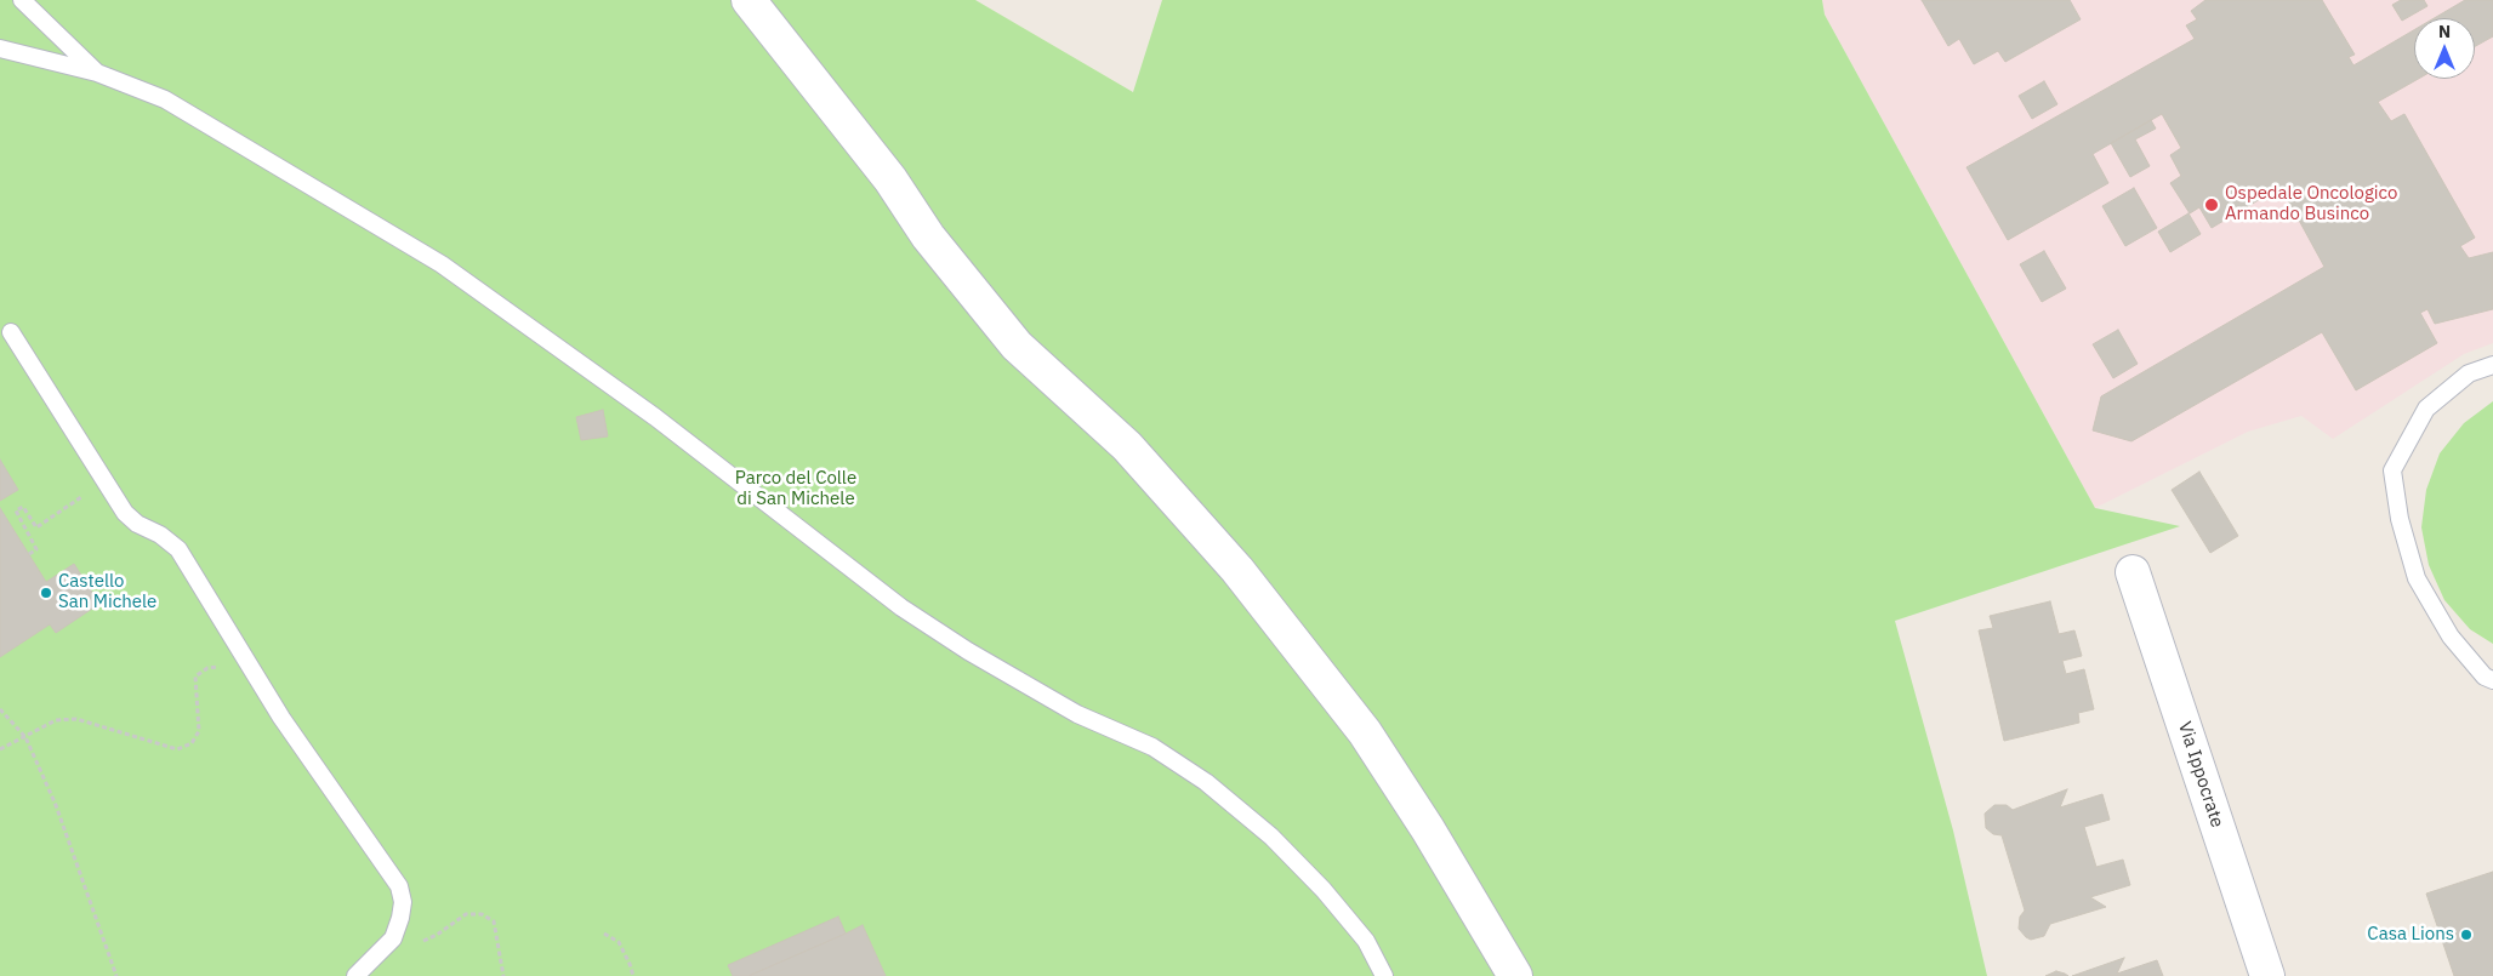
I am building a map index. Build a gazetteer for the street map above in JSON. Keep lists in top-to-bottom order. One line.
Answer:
{"streets":{"street":["Via Ippocrate"]},"parks":["Parco del Colle di San Michele"],"places":["Ospedale Oncologico Armando Businco","Castello San Michele","Casa Lions"],"north":"top"}
